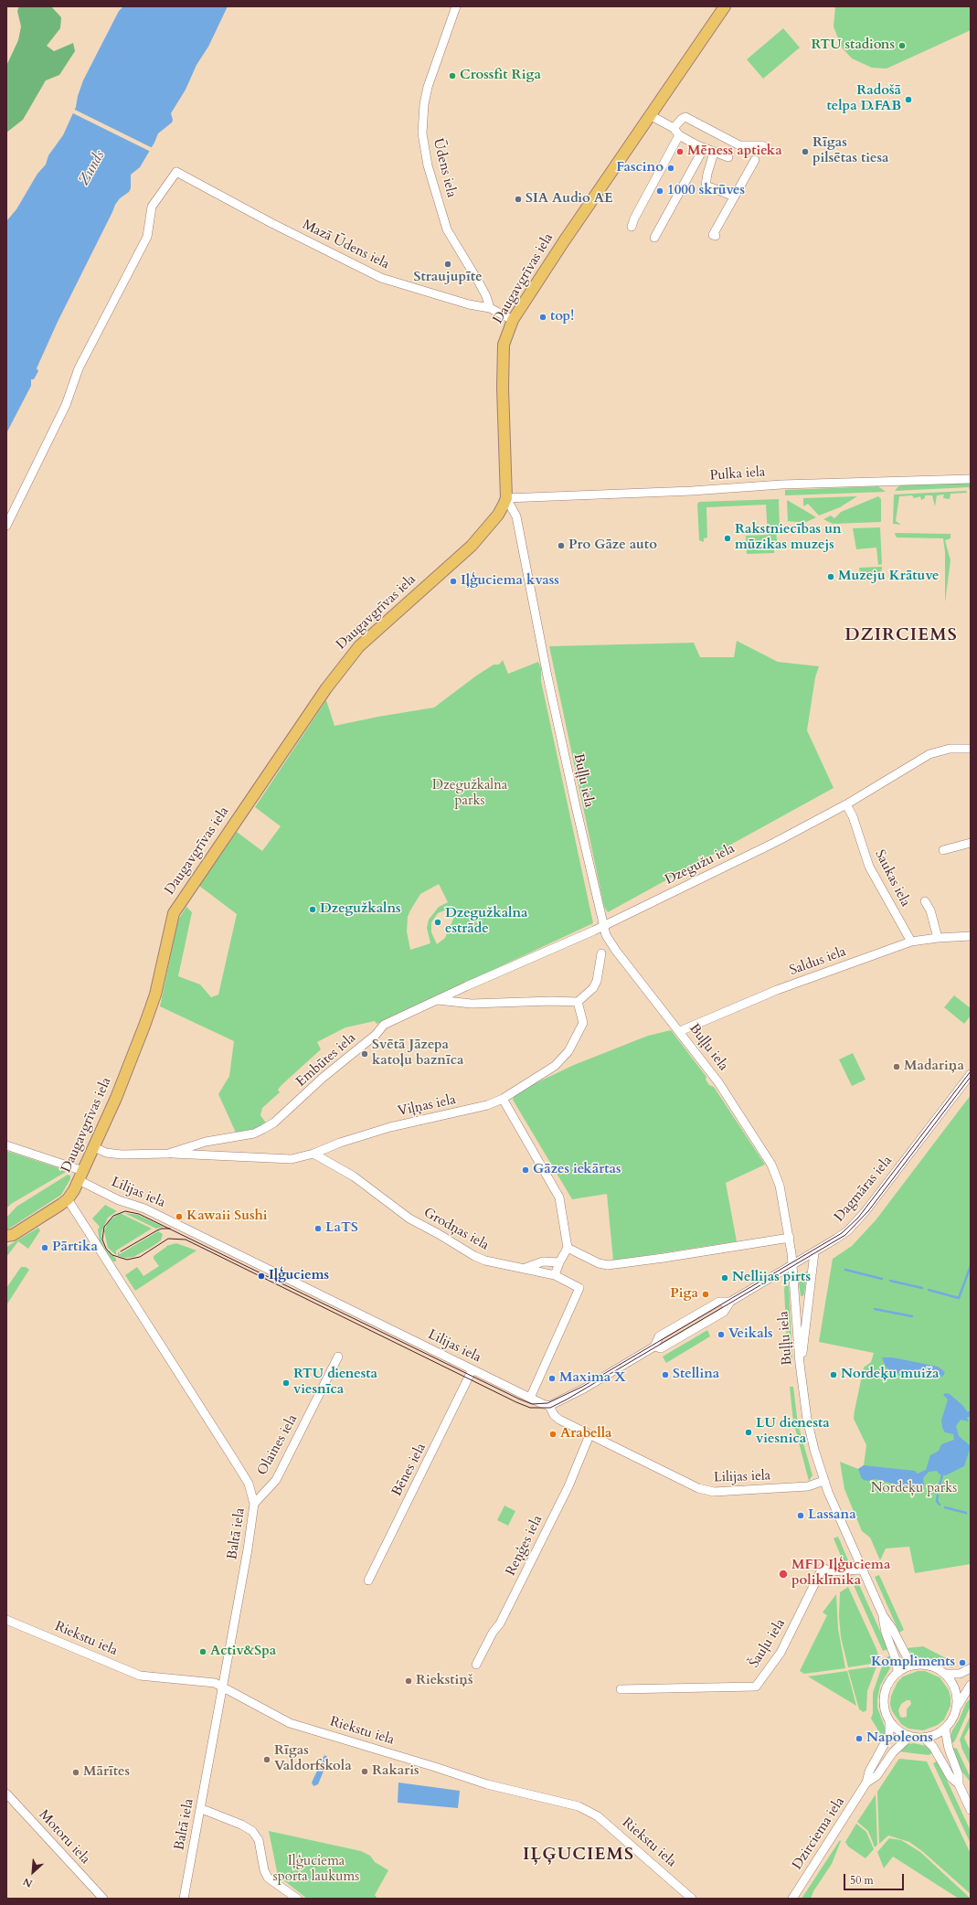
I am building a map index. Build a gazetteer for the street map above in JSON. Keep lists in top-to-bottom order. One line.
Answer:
{"streets":{"main road":["Daugavgrīvas iela"],"street":["Ūdens iela","Mazā Ūdens iela","Pulka iela","Buļļu iela","Dzegužu iela","Saukas iela","Saldus iela","Embūtes iela","Viļņas iela","Dagmāras iela","Lilijas iela","Grodņas iela","Olaines iela","Bēnes iela","Baltā iela","Reņģes iela","Riekstu iela","Šauļu iela","Dzirciema iela","Motoru iela"]},"crossings":[["Ūdens iela","Mazā Ūdens iela"],["Mazā Ūdens iela","Daugavgrīvas iela"],["Daugavgrīvas iela","Pulka iela"],["Daugavgrīvas iela","Buļļu iela"],["Daugavgrīvas iela","Embūtes iela"],["Daugavgrīvas iela","Lilijas iela"],["Daugavgrīvas iela","Baltā iela"],["Pulka iela","Buļļu iela"],["Buļļu iela","Dzegužu iela"],["Buļļu iela","Saldus iela"],["Buļļu iela","Dagmāras iela"],["Buļļu iela","Lilijas iela"],["Buļļu iela","Šauļu iela"],["Buļļu iela","Dzirciema iela"],["Dzegužu iela","Saukas iela"],["Dzegužu iela","Embūtes iela"],["Saukas iela","Saldus iela"],["Embūtes iela","Viļņas iela"],["Viļņas iela","Grodņas iela"],["Dagmāras iela","Lilijas iela"],["Lilijas iela","Grodņas iela"],["Lilijas iela","Bēnes iela"],["Lilijas iela","Reņģes iela"],["Olaines iela","Baltā iela"],["Baltā iela","Riekstu iela"]],"districts":["DZIRCIEMS","IĻĢUCIEMS"],"water":["Zunds"],"parks":["Dzegužkalna parks","Nordeķu parks","Iļģuciema sporta laukums"],"places":["RTU stadions","Crossfit Riga","Radošā telpa D.FAB","Mēness aptieka","Rīgas pilsētas tiesa","Fascino","1000 skrūves","SIA Audio AE","Straujupīte","top!","Rakstniecības un mūzikas muzejs","Pro Gāze auto","Muzeju Krātuve","Iļģuciema kvass","Dzegužkalns","Dzegužkalna estrāde","Svētā Jāzepa katoļu baznīca","Madariņa","Gāzes iekārtas","Kawaii Sushi","LaTS","Pārtika","Iļģuciems","Nellijas pirts","Piga","Veikals","Stellina","Nordeķu muiža","Maxima X","RTU dienesta viesnīca","LU dienesta viesnica","Arabella","Lassana","MFD Iļģuciema poliklīnika","Activ&Spa","Kompliments","Riekstiņš","Napoleons","Rīgas Valdorfskola","Rakaris","Mārītes"],"scale_bar":"50 m","north":"bottom left"}
